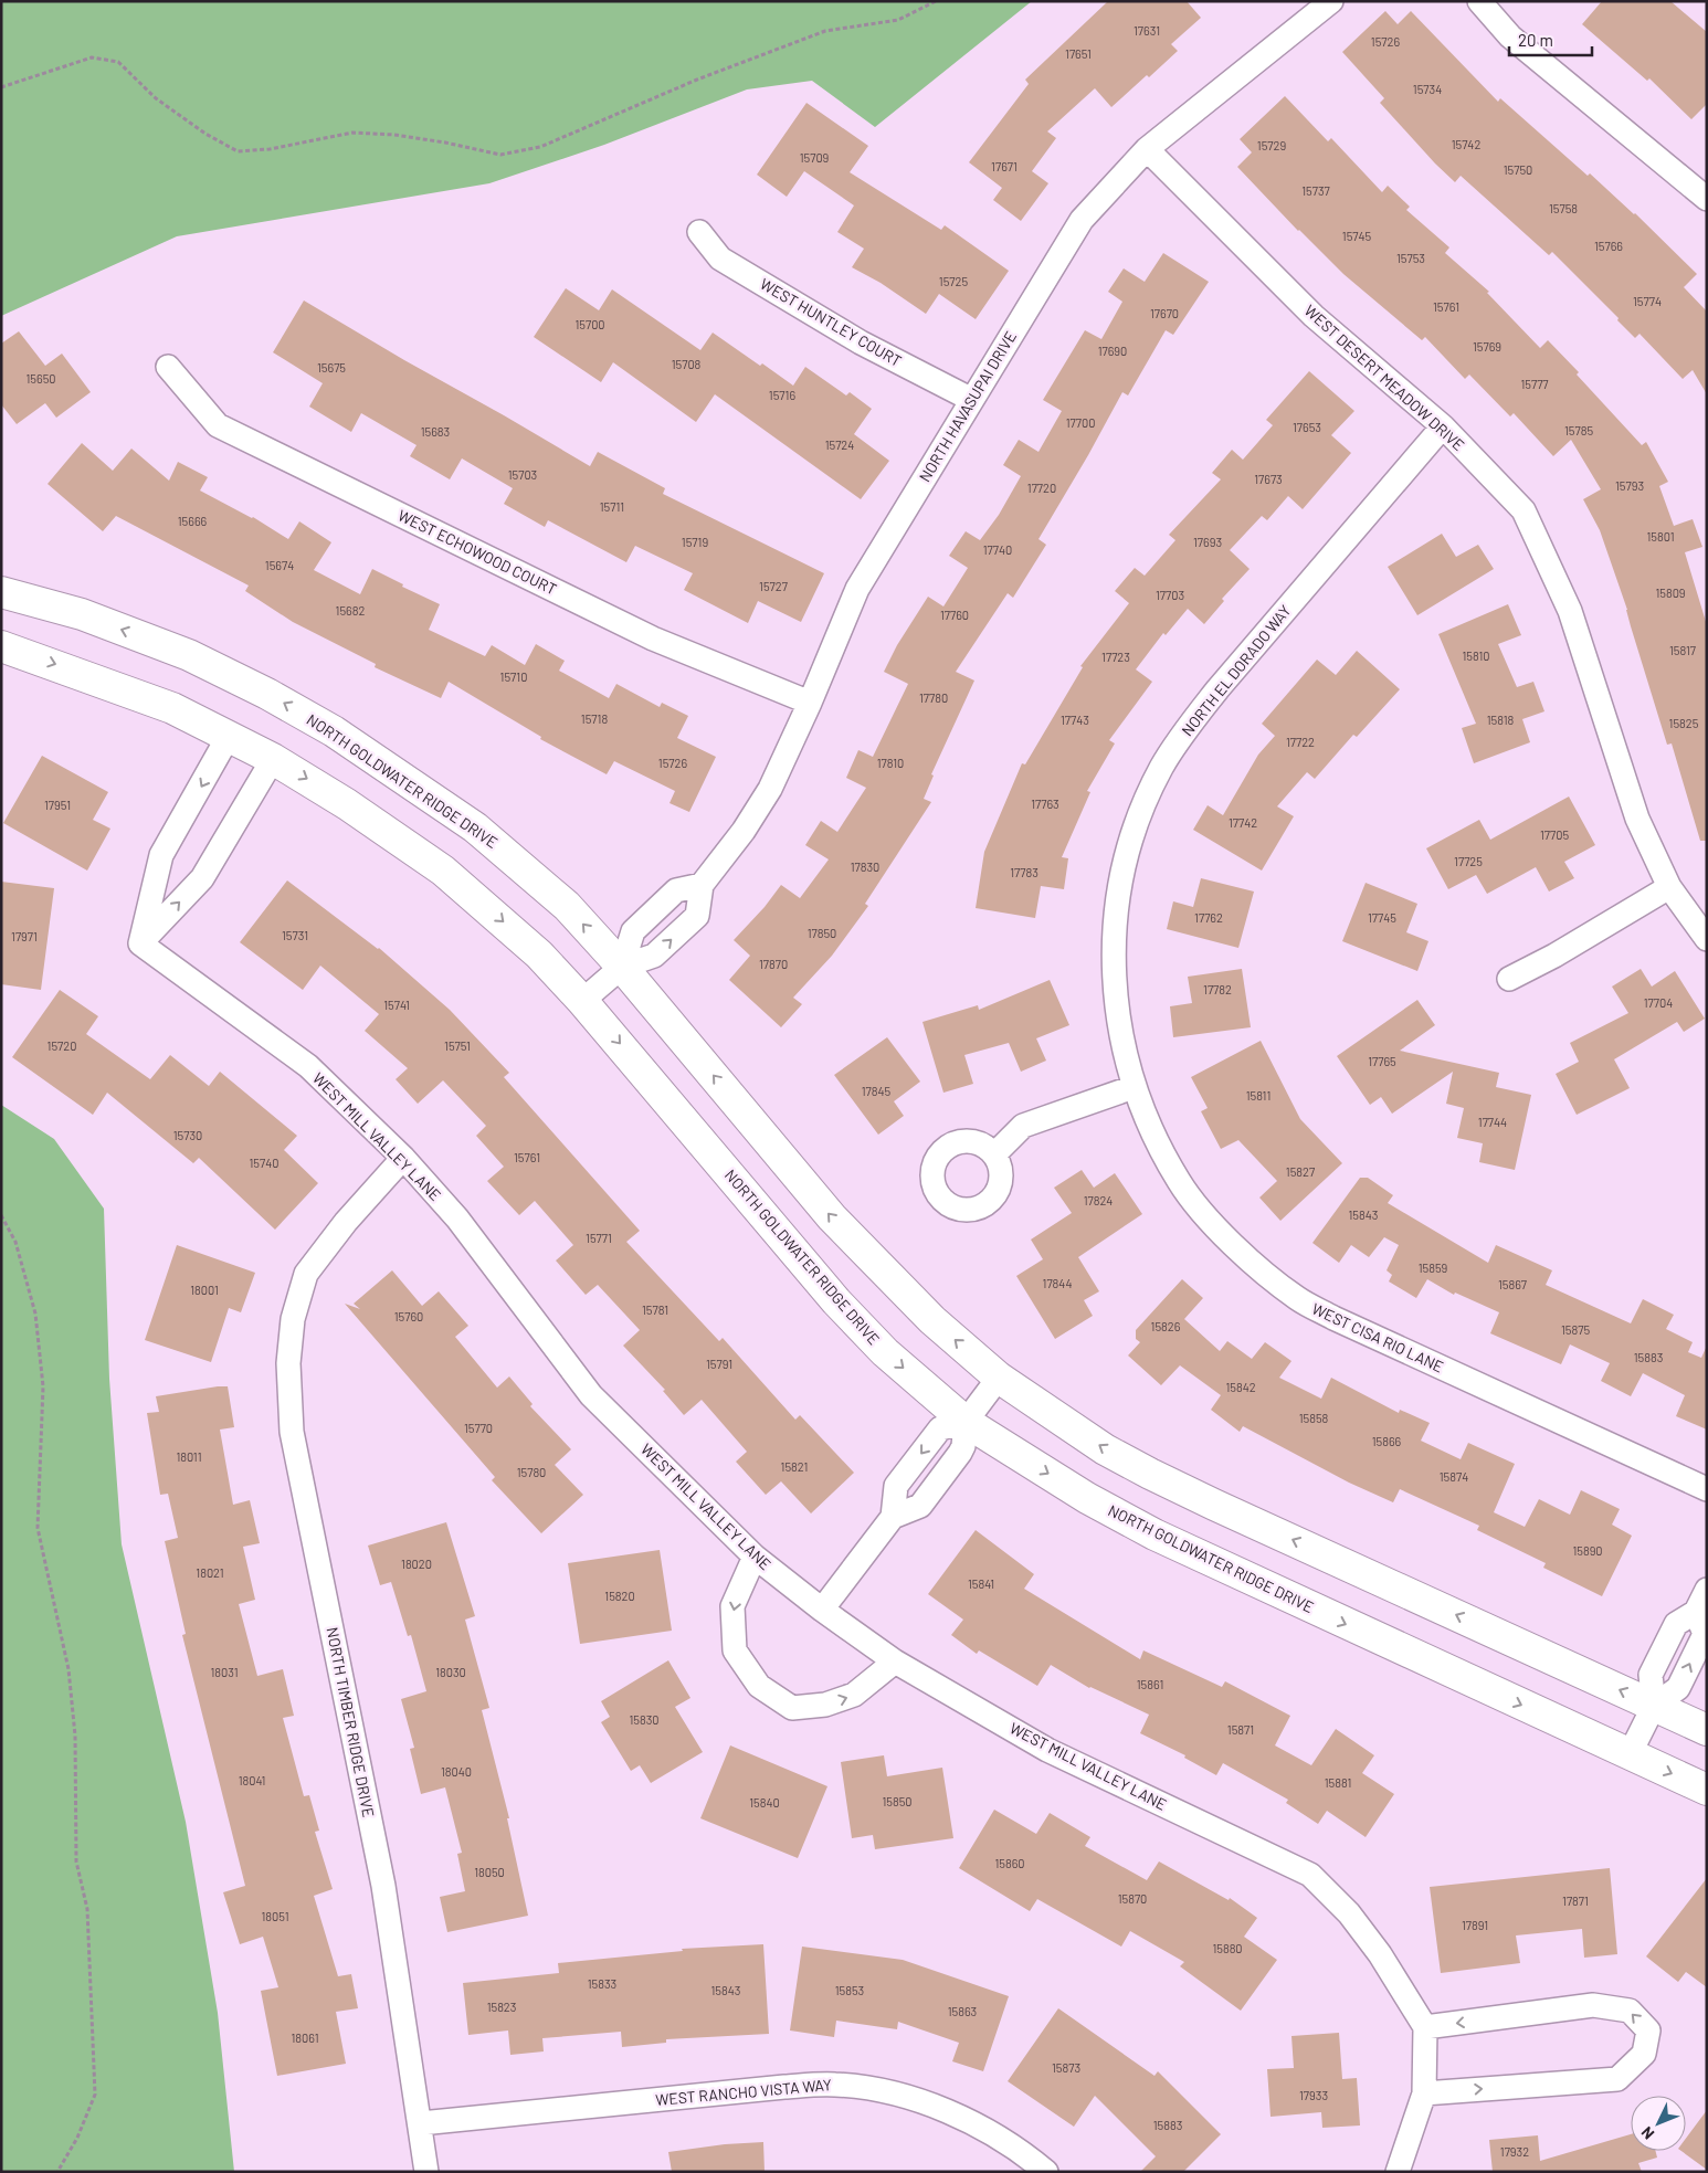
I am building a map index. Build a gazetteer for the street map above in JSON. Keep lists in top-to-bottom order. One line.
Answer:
{"streets":{"street":["WEST HUNTLEY COURT","WEST DESERT MEADOW DRIVE","NORTH HAVASUPAI DRIVE","WEST ECHOWOOD COURT","NORTH EL DORADO WAY","NORTH GOLDWATER RIDGE DRIVE","WEST MILL VALLEY LANE","WEST CISA RIO LANE","NORTH TIMBER RIDGE DRIVE","WEST RANCHO VISTA WAY"]},"crossings":[["WEST HUNTLEY COURT","NORTH HAVASUPAI DRIVE"],["WEST DESERT MEADOW DRIVE","NORTH HAVASUPAI DRIVE"],["WEST DESERT MEADOW DRIVE","NORTH EL DORADO WAY"],["NORTH HAVASUPAI DRIVE","WEST ECHOWOOD COURT"],["NORTH EL DORADO WAY","WEST CISA RIO LANE"],["WEST MILL VALLEY LANE","NORTH TIMBER RIDGE DRIVE"],["NORTH TIMBER RIDGE DRIVE","WEST RANCHO VISTA WAY"]],"house_numbers":["17631","15726","17651","15734","15742","15729","15709","17671","15750","15737","15758","15745","15766","15753","15725","15774","15761","17670","15700","15769","17690","15708","15675","15650","15777","15716","17700","17653","15785","15683","15724","15703","17673","15793","17720","15711","15666","15801","15719","17693","17740","15674","15727","15809","17703","15682","17760","15817","15810","17723","15710","17780","15718","17743","15818","15825","17722","15726","17810","17763","17951","17742","17705","17725","17830","17783","17762","17745","17850","15731","17971","17870","17782","17704","15741","15720","15751","17765","17845","15811","17744","15730","15761","15740","15827","17824","15843","15771","15859","17844","15867","18001","15781","15760","15826","15875","15883","15791","15842","15858","15770","15866","18011","15821","15780","15874","15890","18020","18021","15841","15820","18031","18030","15861","15830","15871","18040","18041","15881","15850","15840","15860","18050","15870","17871","18051","17891","15880","15833","15843","15853","15823","15863","18061","15873","17933","15883","17932"],"scale_bar":"20 m","north":"bottom left"}
